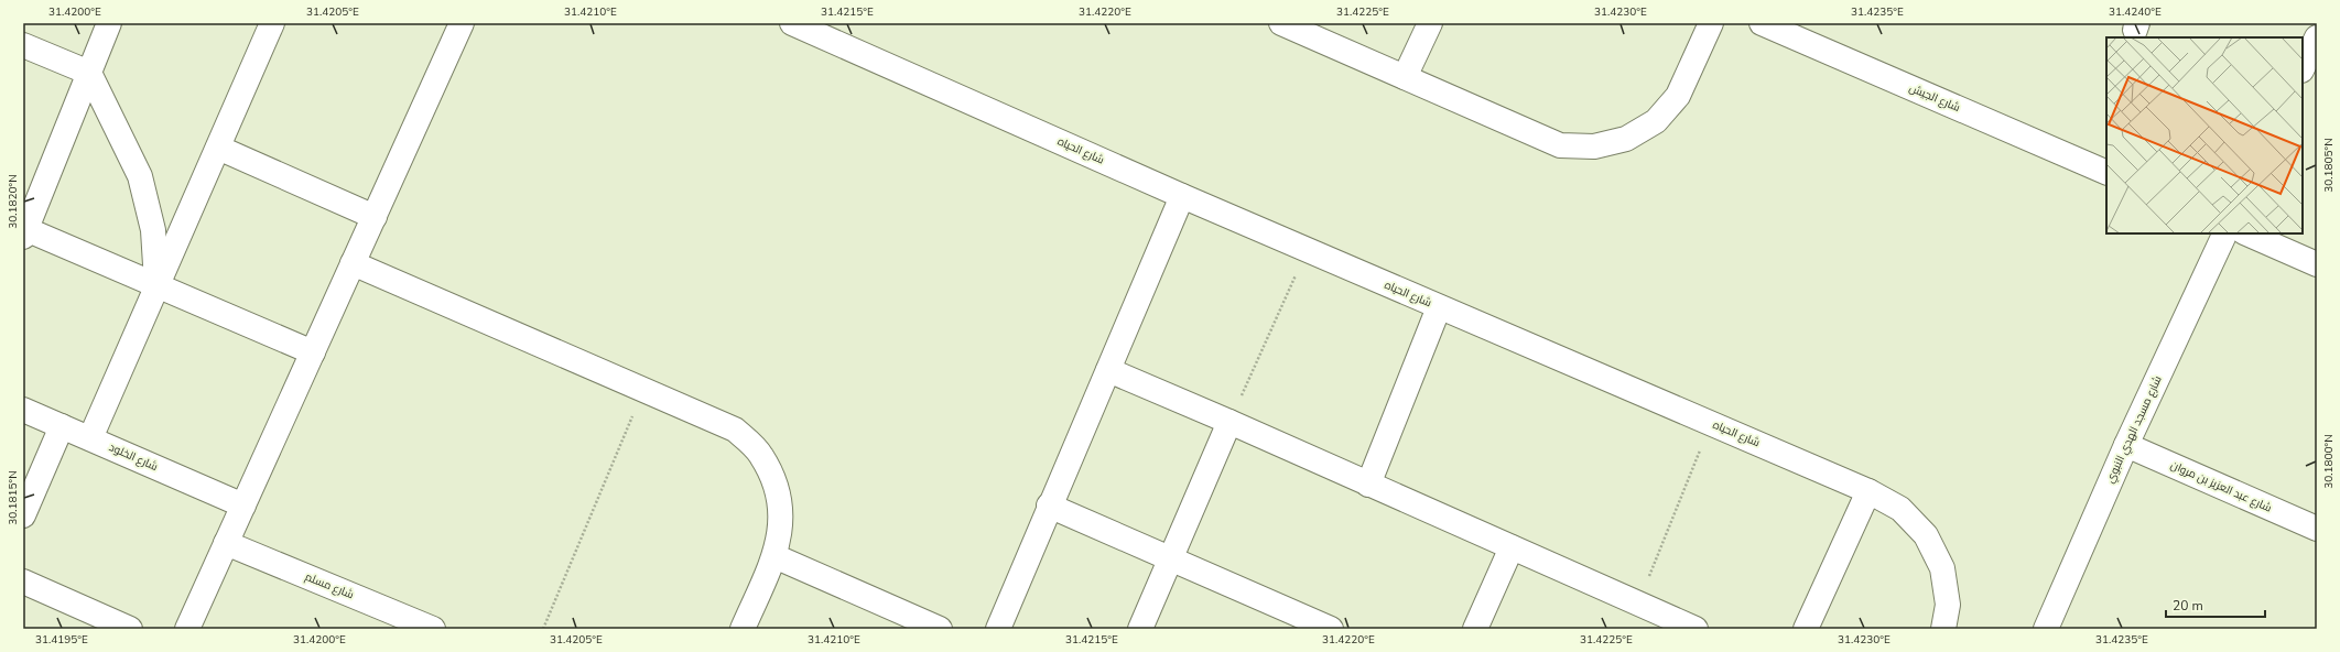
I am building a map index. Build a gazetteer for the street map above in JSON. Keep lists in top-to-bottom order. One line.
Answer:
{"streets":{"street":["شارع الجيش","شارع الحياه","شارع مسجد الهدي النبوي","شارع الخلود","شارع عبد العزيز بن مروان","شارع مسلم"]},"crossings":[["شارع مسجد الهدي النبوي","شارع عبد العزيز بن مروان"]],"scale_bar":"20 m","coordinates":["31.4200°E","31.4205°E","31.4210°E","31.4215°E","31.4220°E","31.4225°E","31.4230°E","31.4235°E","31.4240°E","30.1805°N","30.1820°N","30.1800°N","30.1815°N","31.4195°E"]}
